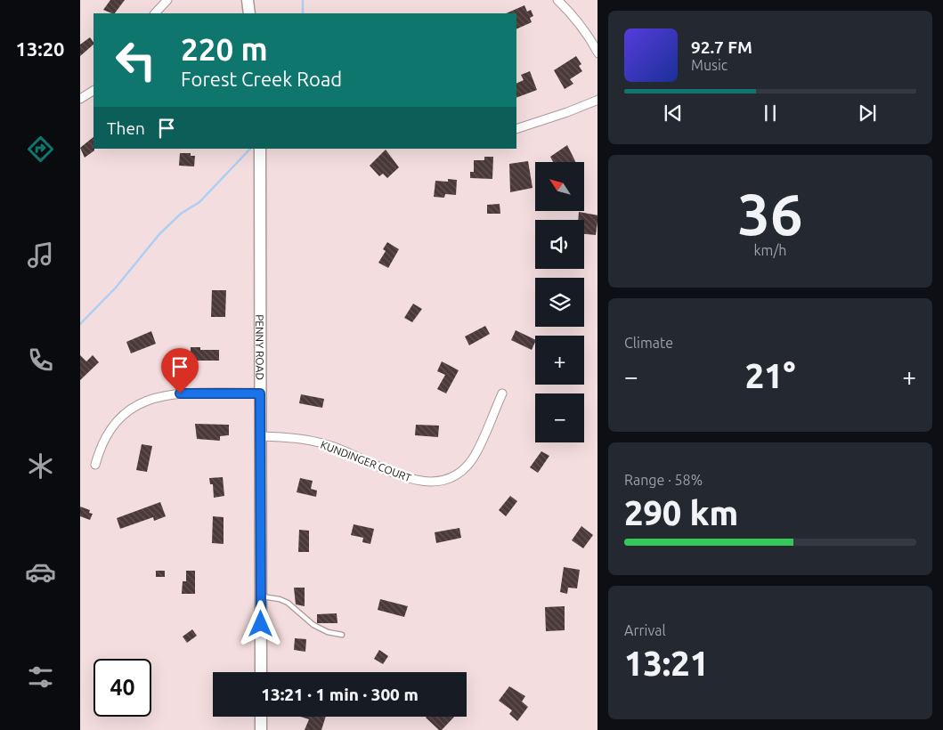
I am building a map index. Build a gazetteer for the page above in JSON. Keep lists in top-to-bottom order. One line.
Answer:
{"streets":{"street":["PENNY ROAD","KUNDINGER COURT"]},"crossings":[["PENNY ROAD","KUNDINGER COURT"]],"north":"top left","page":{"tabs":"13:20","turn":["220 m","Forest Creek Road"],"song":["92.7 FM","Music"],"then":"Then","tile":[["36","km/h"],"Climate",["Range · 58%","290 km"],["Arrival","13:21"]],"map_buttons":["+","−"],"heat":["−","21°","+"],"limit":"40","trip":"13:21 · 1 min · 300 m"}}
